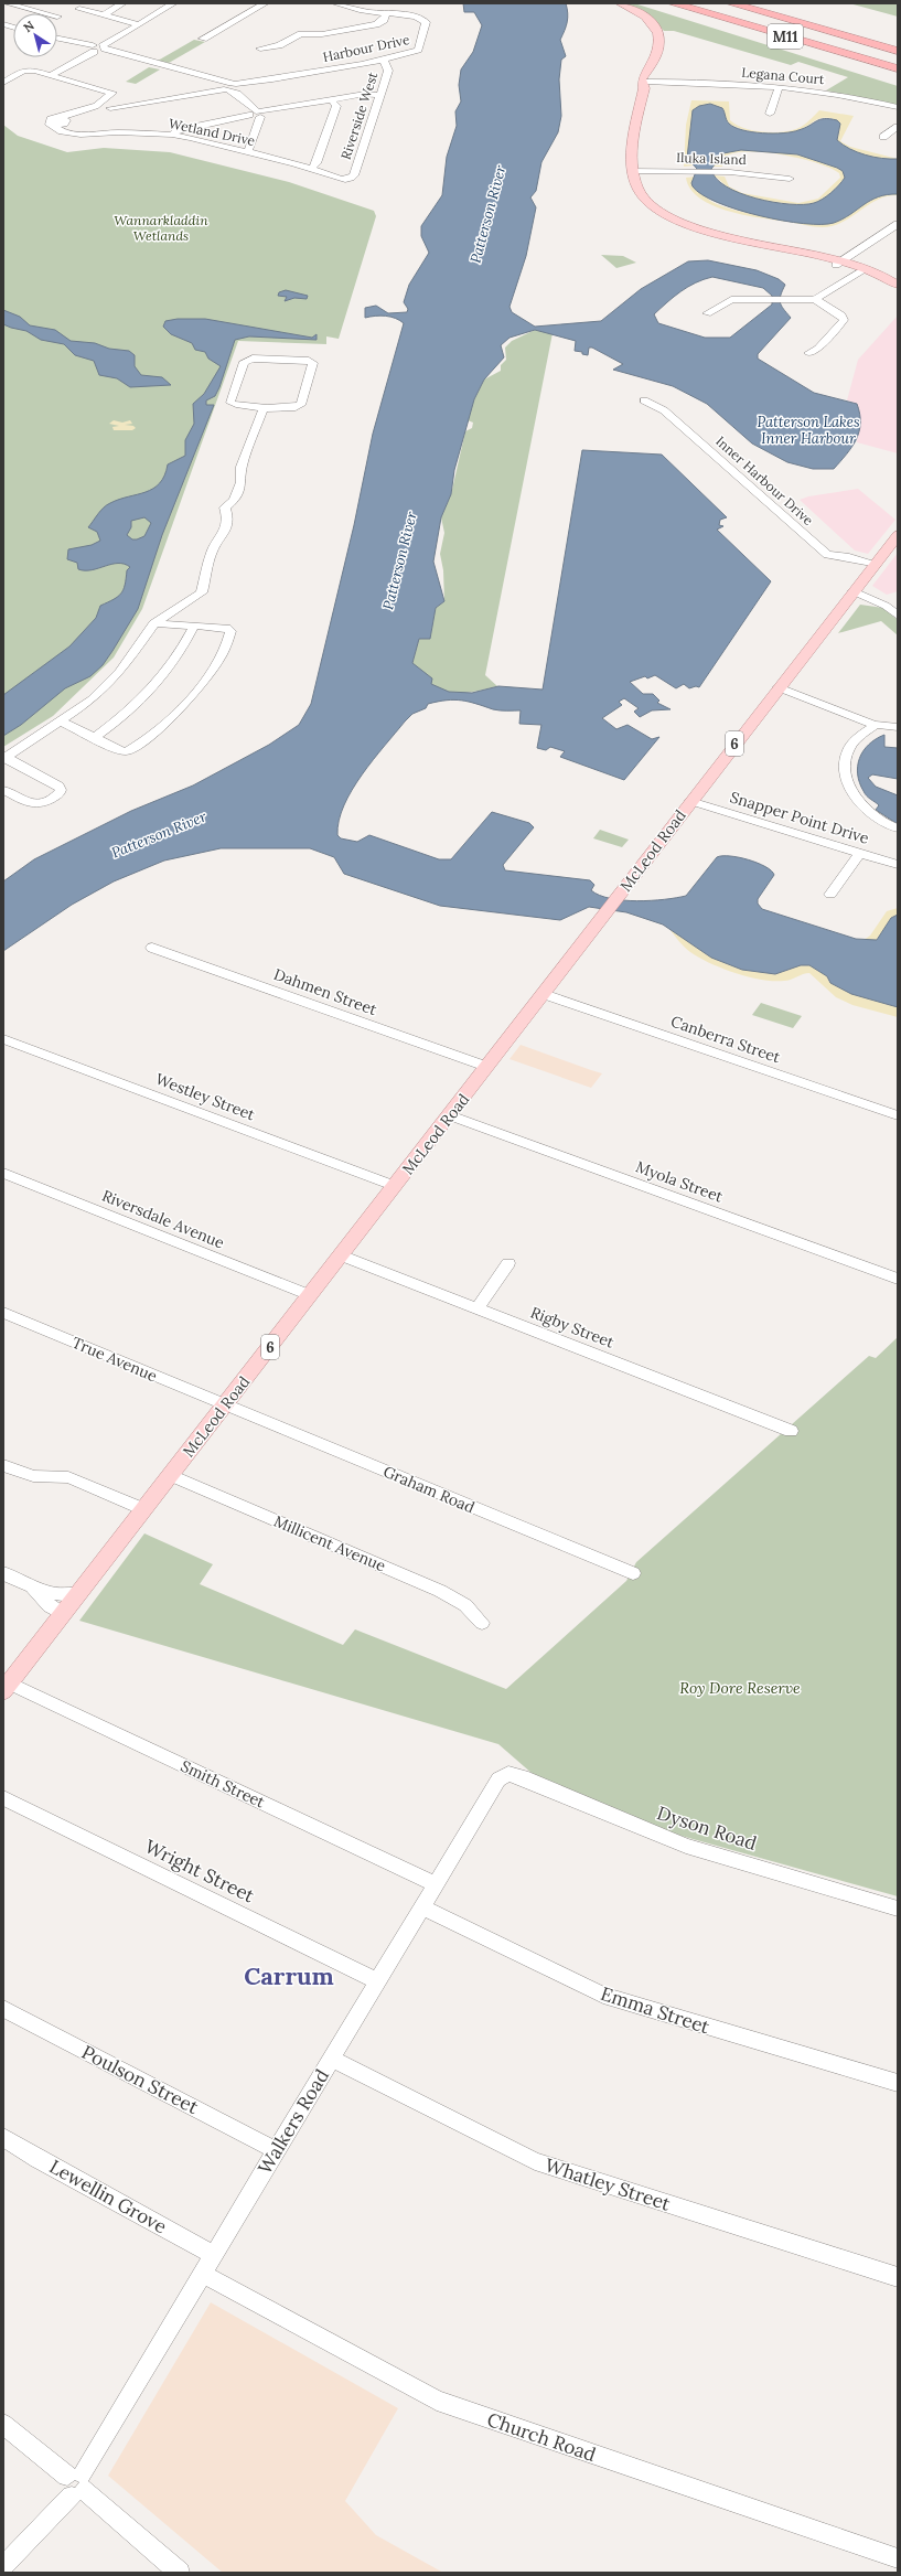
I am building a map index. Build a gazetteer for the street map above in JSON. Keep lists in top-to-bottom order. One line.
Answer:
{"streets":{"highway":["M11"],"main road":["6","McLeod Road"],"street":["Harbour Drive","Legana Court","Riverside West","Wetland Drive","Iluka Island","Inner Harbour Drive","Snapper Point Drive","Dahmen Street","Canberra Street","Westley Street","Myola Street","Riversdale Avenue","Rigby Street","True Avenue","Graham Road","Millicent Avenue","Smith Street","Dyson Road","Wright Street","Emma Street","Poulson Street","Walkers Road","Whatley Street","Lewellin Grove","Church Road"]},"crossings":[["Harbour Drive","Riverside West"],["Harbour Drive","Wetland Drive"],["Riverside West","Wetland Drive"],["Inner Harbour Drive","6"],["6","McLeod Road"],["Snapper Point Drive","McLeod Road"],["McLeod Road","Dahmen Street"],["McLeod Road","Canberra Street"],["McLeod Road","Westley Street"],["McLeod Road","Myola Street"],["McLeod Road","Riversdale Avenue"],["McLeod Road","Rigby Street"],["McLeod Road","True Avenue"],["McLeod Road","Graham Road"],["McLeod Road","Millicent Avenue"],["McLeod Road","Smith Street"],["True Avenue","Graham Road"],["Smith Street","Walkers Road"],["Dyson Road","Walkers Road"],["Wright Street","Walkers Road"],["Emma Street","Walkers Road"],["Poulson Street","Walkers Road"],["Walkers Road","Whatley Street"],["Walkers Road","Lewellin Grove"],["Walkers Road","Church Road"]],"districts":["Carrum"],"water":["Patterson River","Patterson Lakes Inner Harbour"],"parks":["Wannarkladdin Wetlands","Roy Dore Reserve"],"north":"top left"}
